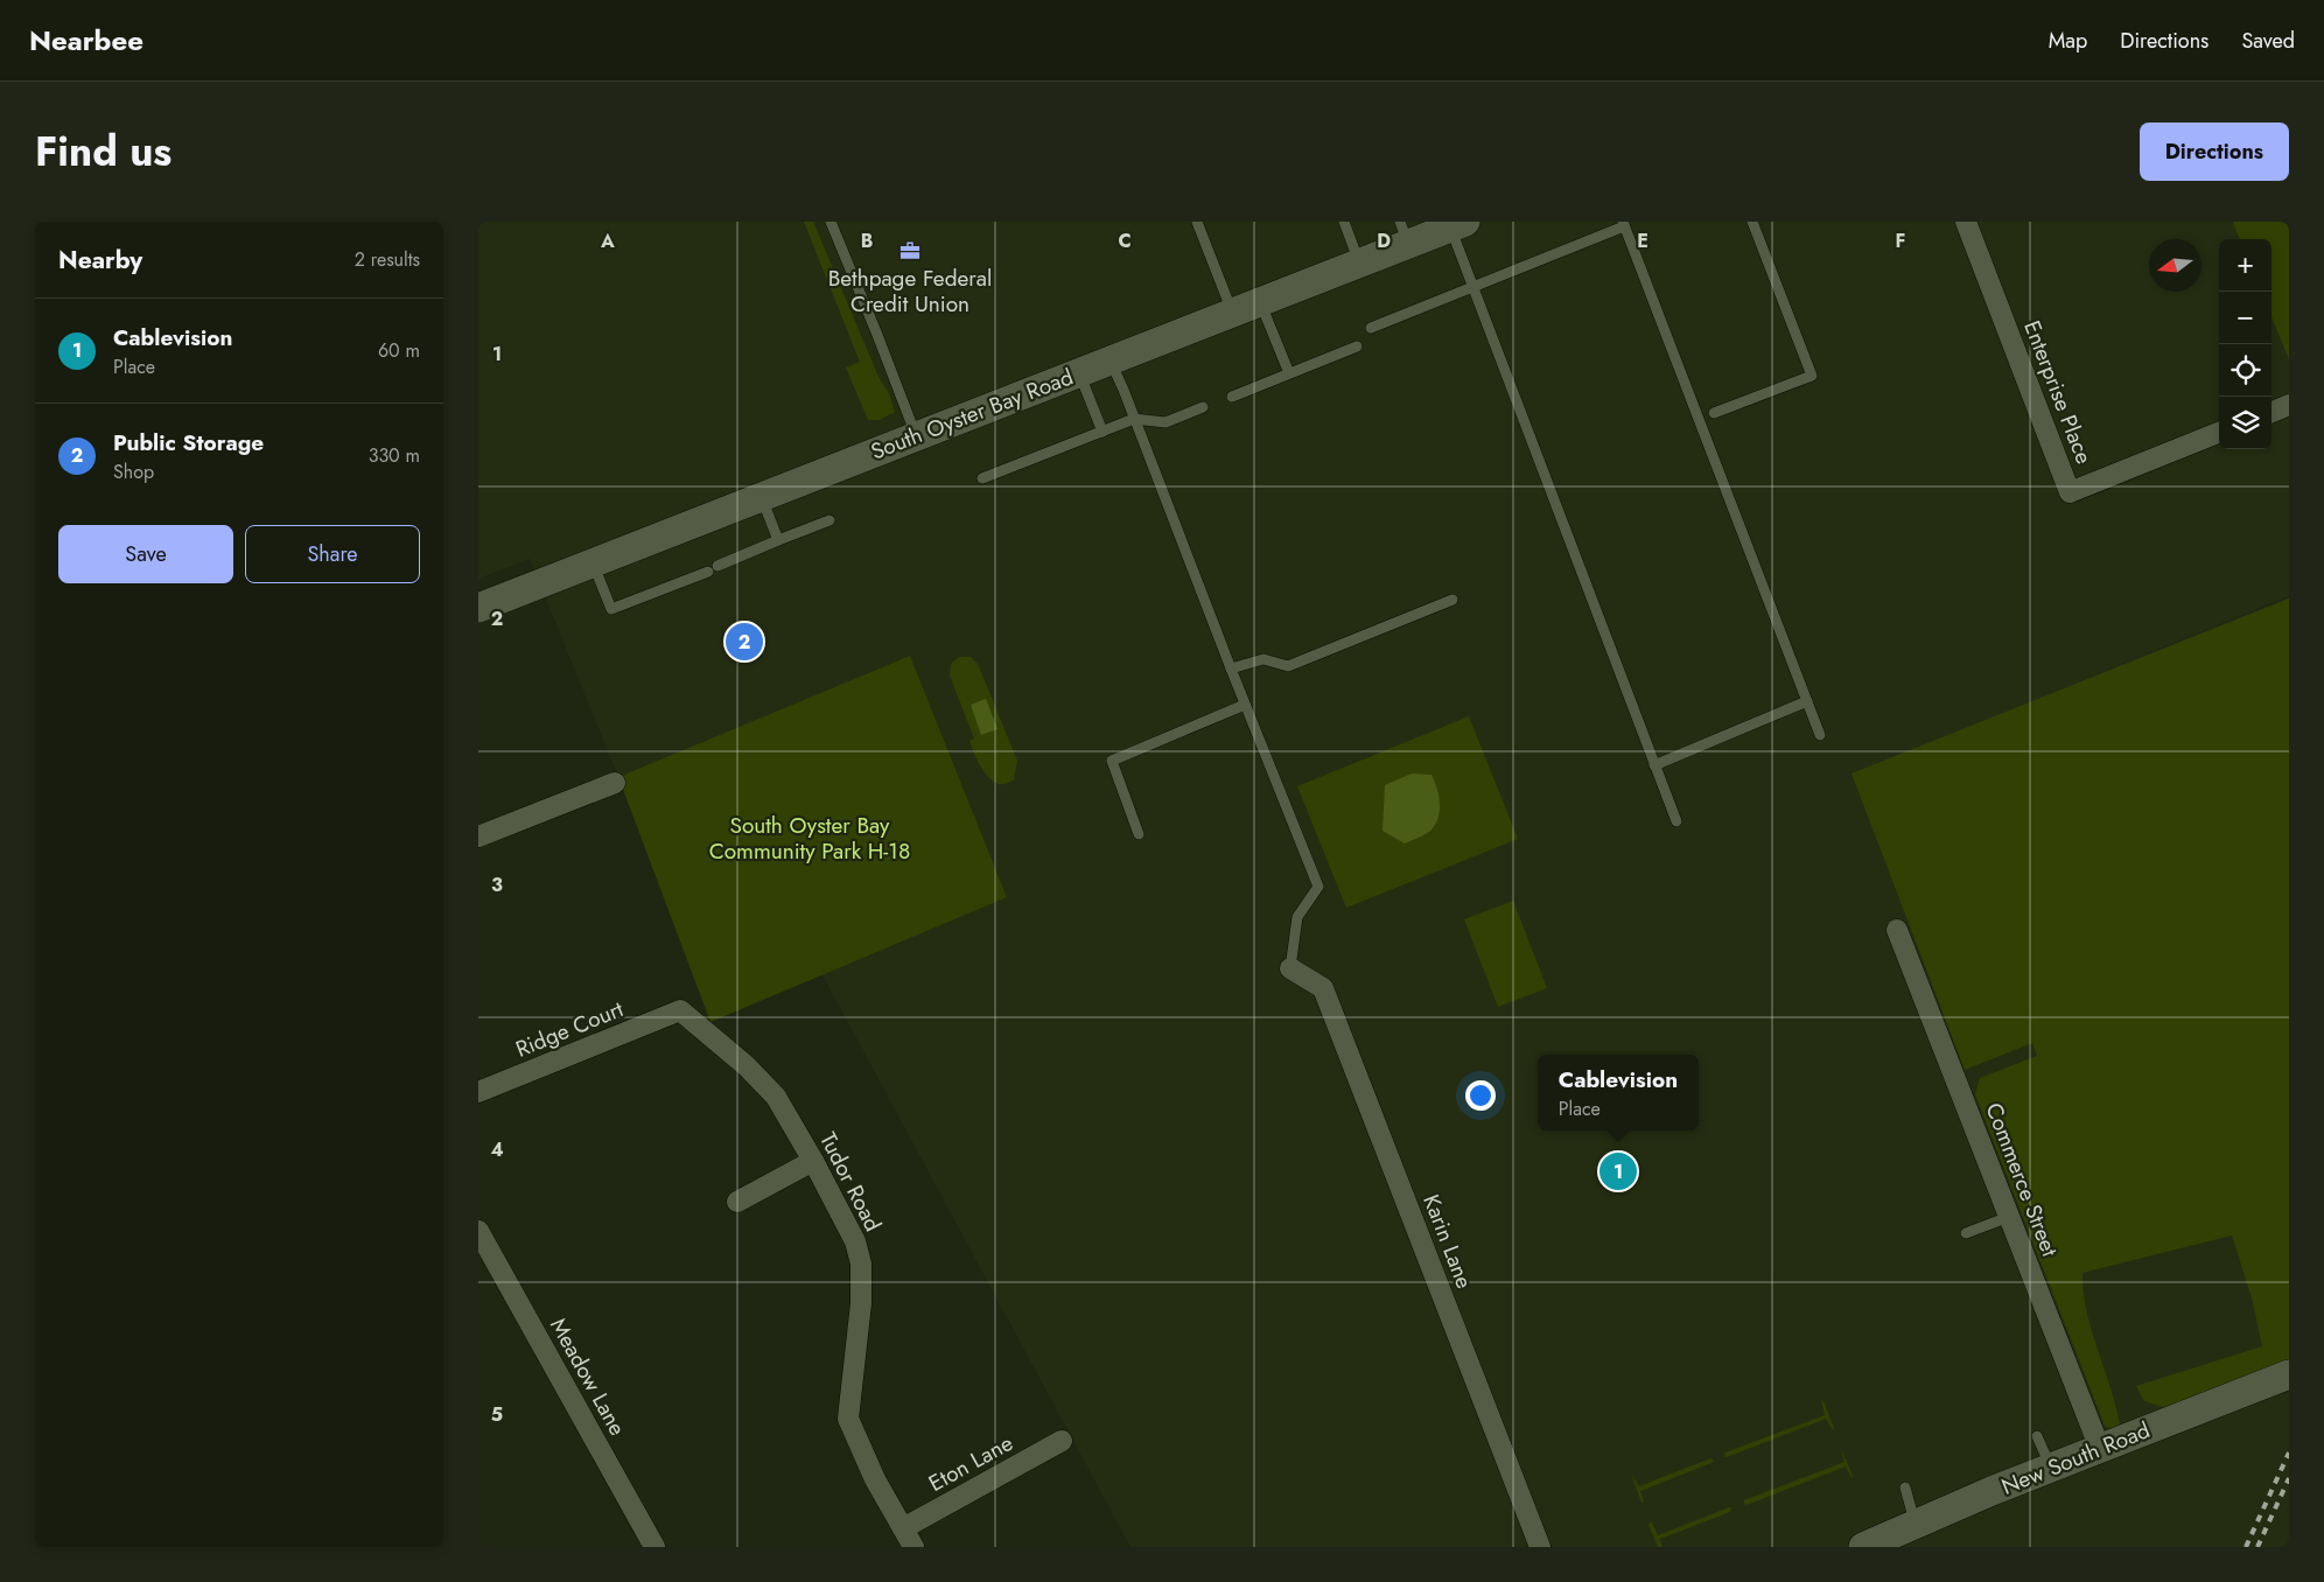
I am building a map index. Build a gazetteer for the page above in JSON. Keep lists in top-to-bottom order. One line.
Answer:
{"streets":{"main road":["South Oyster Bay Road","New South Road"],"street":["Enterprise Place","Ridge Court","Commerce Street","Tudor Road","Karin Lane","Meadow Lane","Eton Lane"]},"crossings":[["Ridge Court","Tudor Road"],["Commerce Street","New South Road"],["Tudor Road","Eton Lane"]],"parks":["South Oyster Bay Community Park H-18"],"places":{"office":["Bethpage Federal Credit Union"]},"north":"left","page":{"header":"Nearbee","nav":["Map","Directions","Saved"],"title":"Find us","buttons":["Directions",["Save","Share"]],"heading":["Nearby","2 results"],"map_buttons":["+","−"],"list":[{"mark":"1","name":"Cablevision","note":"Place","value":"60 m"},{"mark":"2","name":"Public Storage","note":"Shop","value":"330 m"}],"pins":["2","1"],"popup":["Cablevision","Place"]},"grid":{"columns":["A","B","C","D","E","F"],"rows":["1","2","3","4","5"]}}
